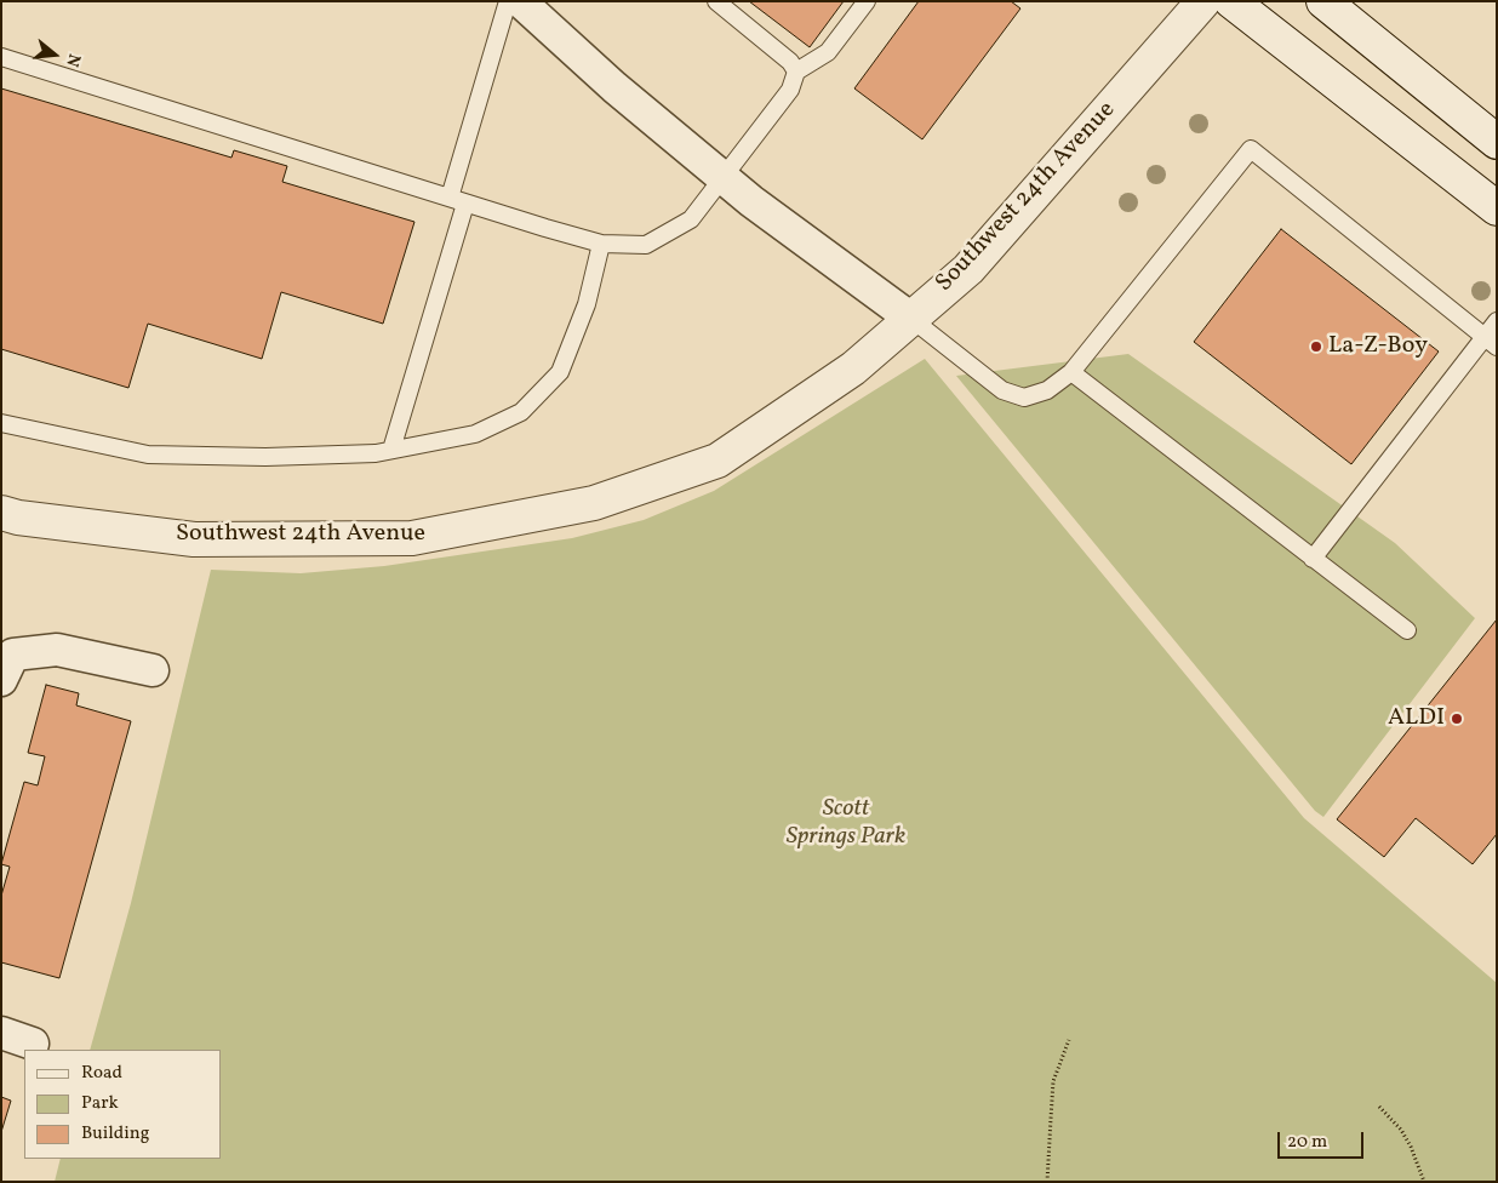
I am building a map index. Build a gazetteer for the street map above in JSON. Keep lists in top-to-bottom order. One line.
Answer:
{"streets":{"street":["Southwest 24th Avenue"]},"parks":["Scott Springs Park"],"places":["La-Z-Boy","ALDI"],"legend":["Road","Park","Building"],"scale_bar":"20 m","north":"right"}
